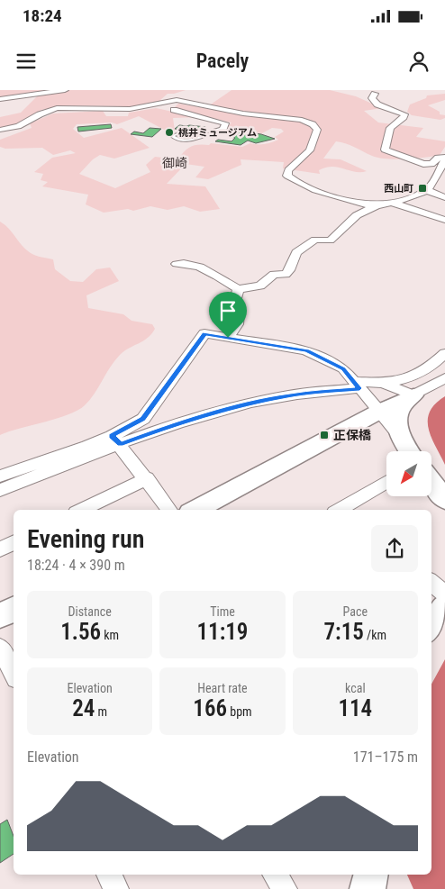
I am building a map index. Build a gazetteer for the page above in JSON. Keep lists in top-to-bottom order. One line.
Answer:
{"districts":["御崎"],"places":{"other":["桃井ミュージアム"],"transit":["西山町","正保橋"]},"north":"bottom left","page":{"status":"18:24","header":"Pacely","heading":["Evening run","18:24 · 4 × 390 m"],"stats":[["Distance","1.56 km"],["Time","11:19"],["Pace","7:15 /km"],["Elevation","24 m"],["Heart rate","166 bpm"],["kcal","114"]],"chart":["Elevation","171–175 m"]}}
